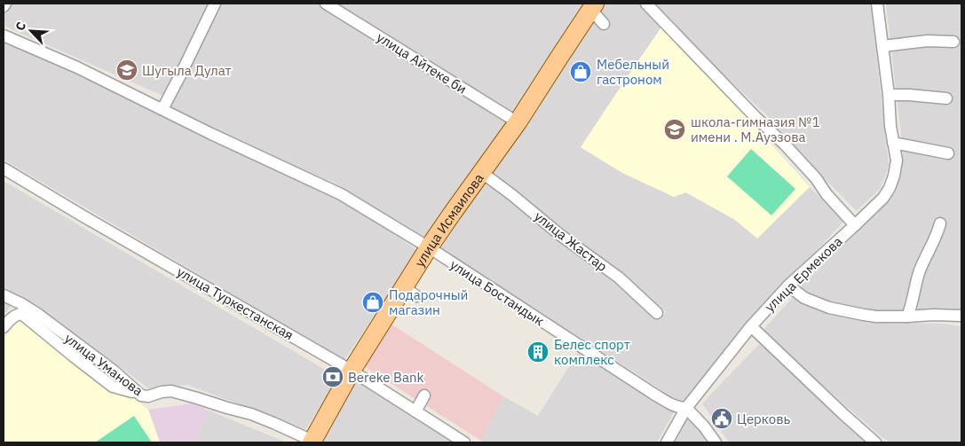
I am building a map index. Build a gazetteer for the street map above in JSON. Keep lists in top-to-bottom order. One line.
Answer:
{"streets":{"main road":["улица Исмаилова"],"street":["улица Айтеке би","улица Жастар","улица Ермекова","улица Бостандык","улица Туркестанская","улица Уманова"]},"crossings":[["улица Айтеке би","улица Исмаилова"],["улица Исмаилова","улица Жастар"],["улица Исмаилова","улица Бостандык"],["улица Исмаилова","улица Туркестанская"],["улица Исмаилова","улица Уманова"],["улица Ермекова","улица Бостандык"]],"places":{"school or university":["Шугыла Дулат","школа-гимназия №1 имени . М.Ауэзова"],"shop":["Мебельный гастроном","Подарочный магазин"],"building":["Белес спорт комплекс"],"bank":["Bereke Bank"],"public building":["Церковь"]},"north":"top left"}
